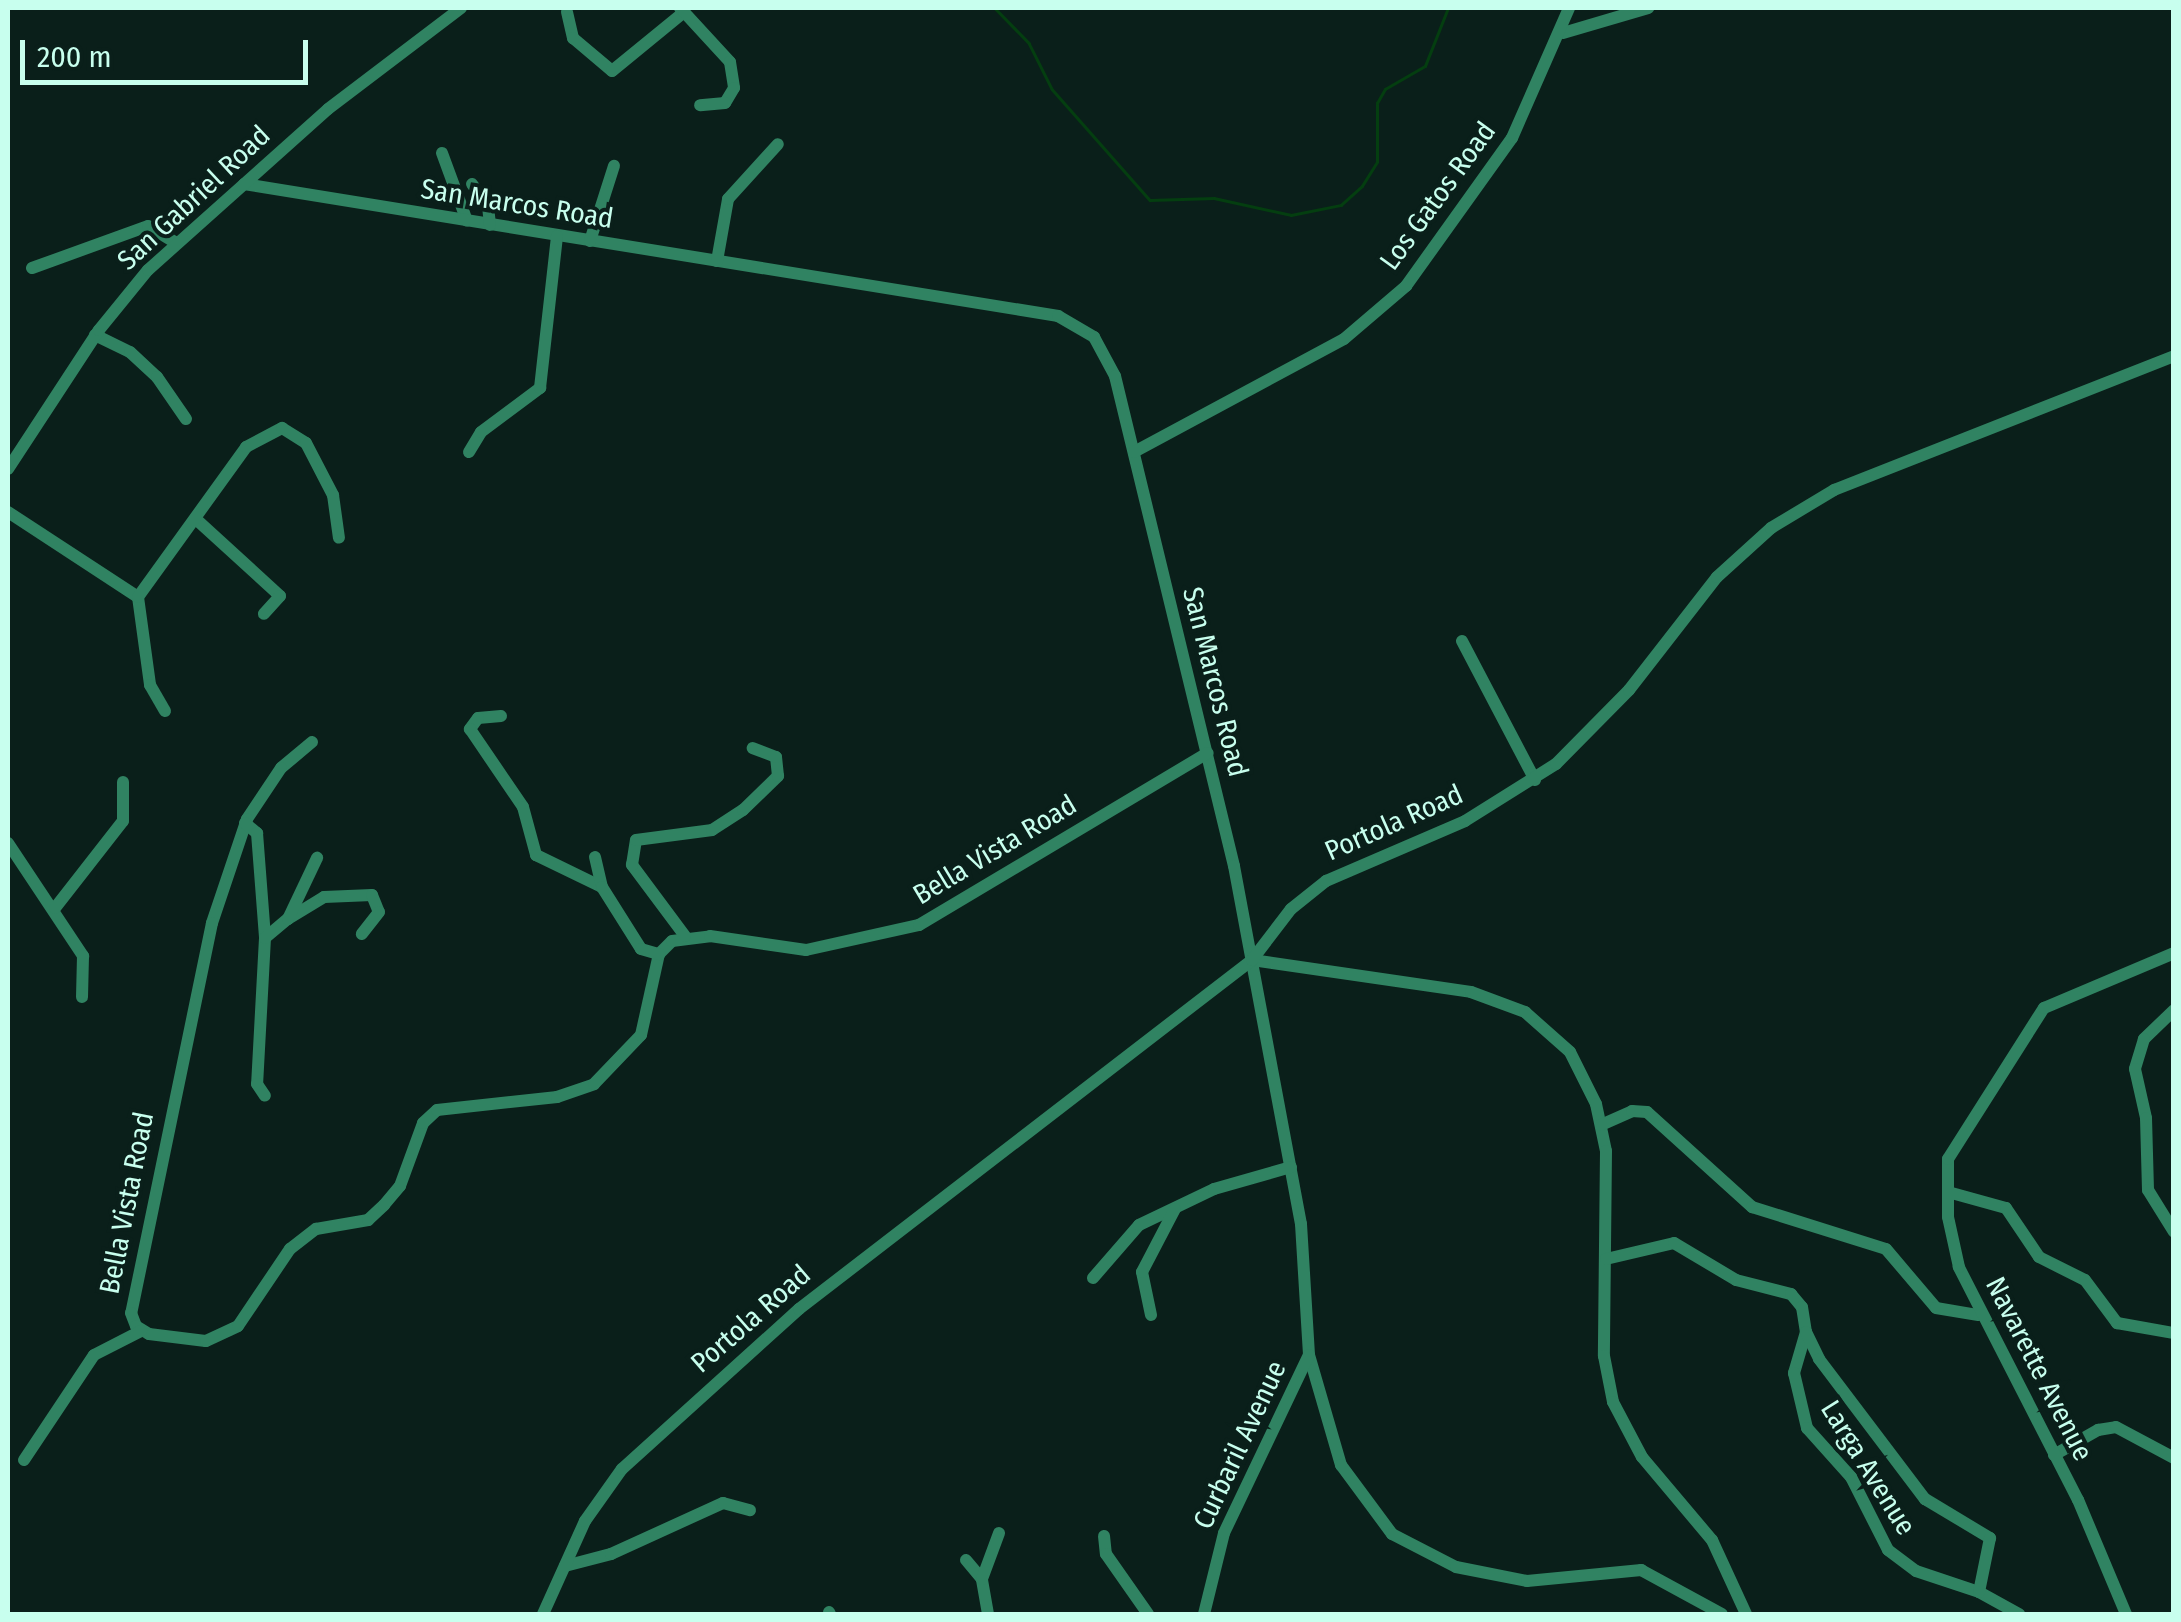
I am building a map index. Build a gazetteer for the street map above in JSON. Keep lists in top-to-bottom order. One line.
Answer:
{"streets":{"street":["Los Gatos Road","San Gabriel Road","San Marcos Road","Portola Road","Bella Vista Road","Navarette Avenue","Curbaril Avenue","Larga Avenue"]},"crossings":[["Los Gatos Road","San Marcos Road"],["San Gabriel Road","San Marcos Road"],["San Marcos Road","Portola Road"],["San Marcos Road","Bella Vista Road"],["San Marcos Road","Curbaril Avenue"]],"scale_bar":"200 m"}
